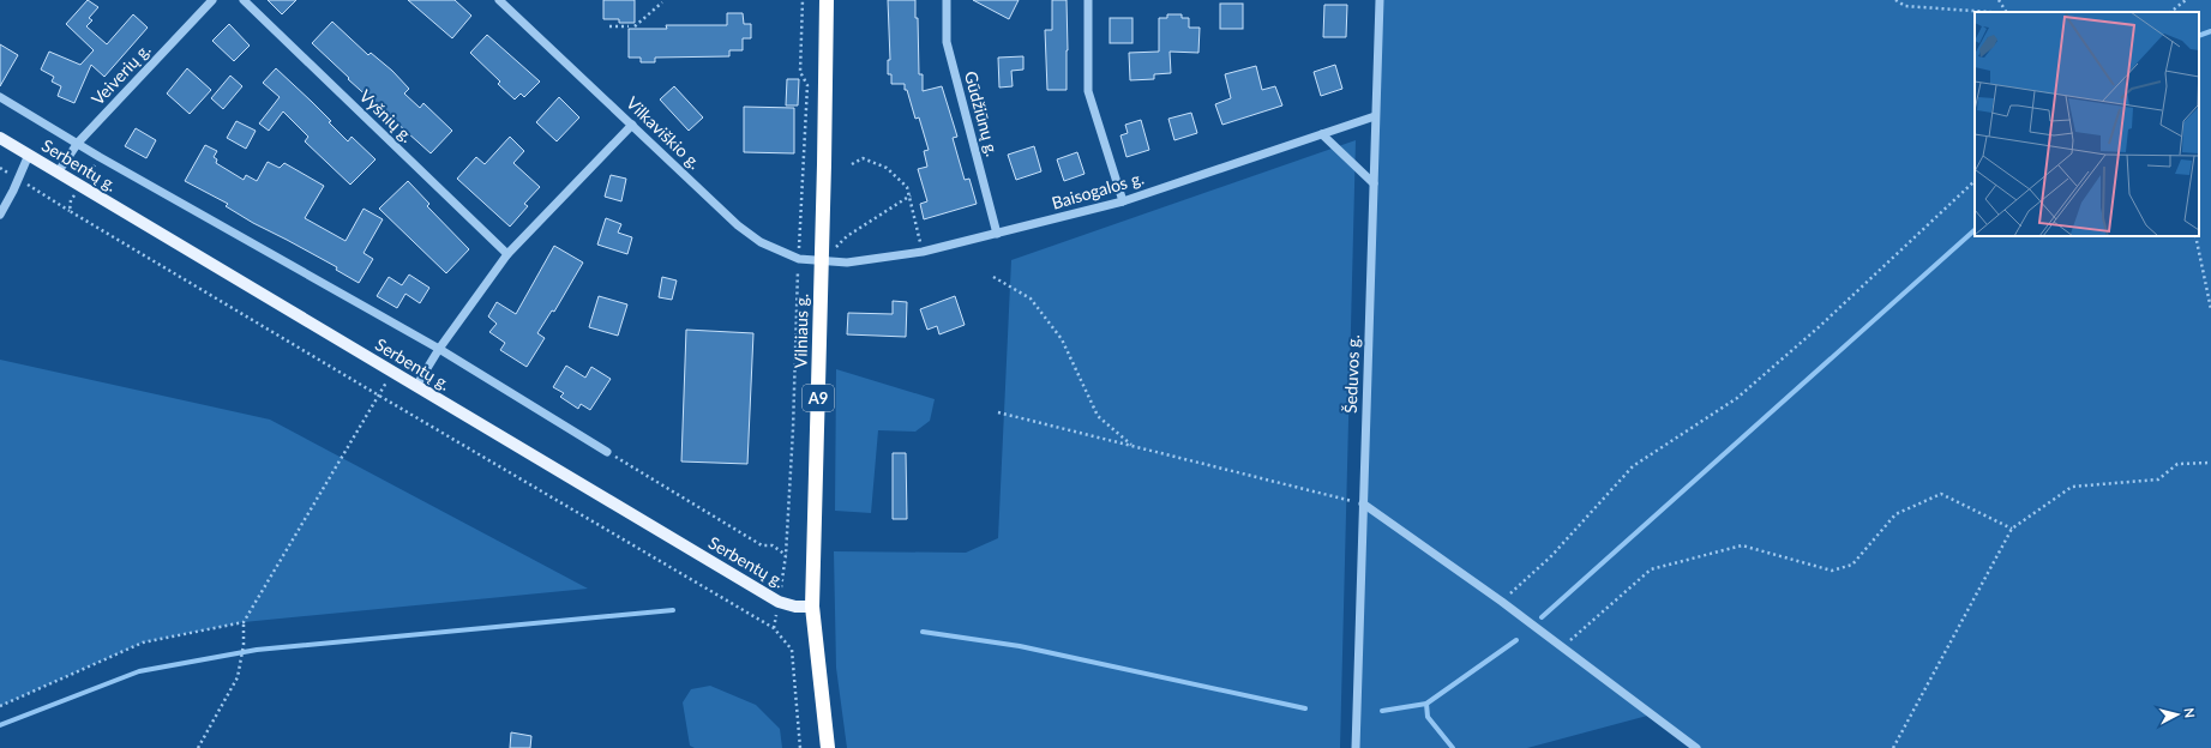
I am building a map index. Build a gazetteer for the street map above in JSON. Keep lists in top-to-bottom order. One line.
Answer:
{"streets":{"highway":["Vilniaus g.","A9"],"main road":["Serbentų g."],"street":["Veiverių g.","Gūdžiūnų g.","Vyšnių g.","Vilkaviškio g.","Baisogalos g.","Šeduvos g."]},"crossings":[["Veiverių g.","Serbentų g."],["Gūdžiūnų g.","Baisogalos g."],["Vilkaviškio g.","Baisogalos g."],["Vilkaviškio g.","Vilniaus g."],["Serbentų g.","Vilniaus g."],["Baisogalos g.","Vilniaus g."],["Baisogalos g.","Šeduvos g."]],"north":"right"}
